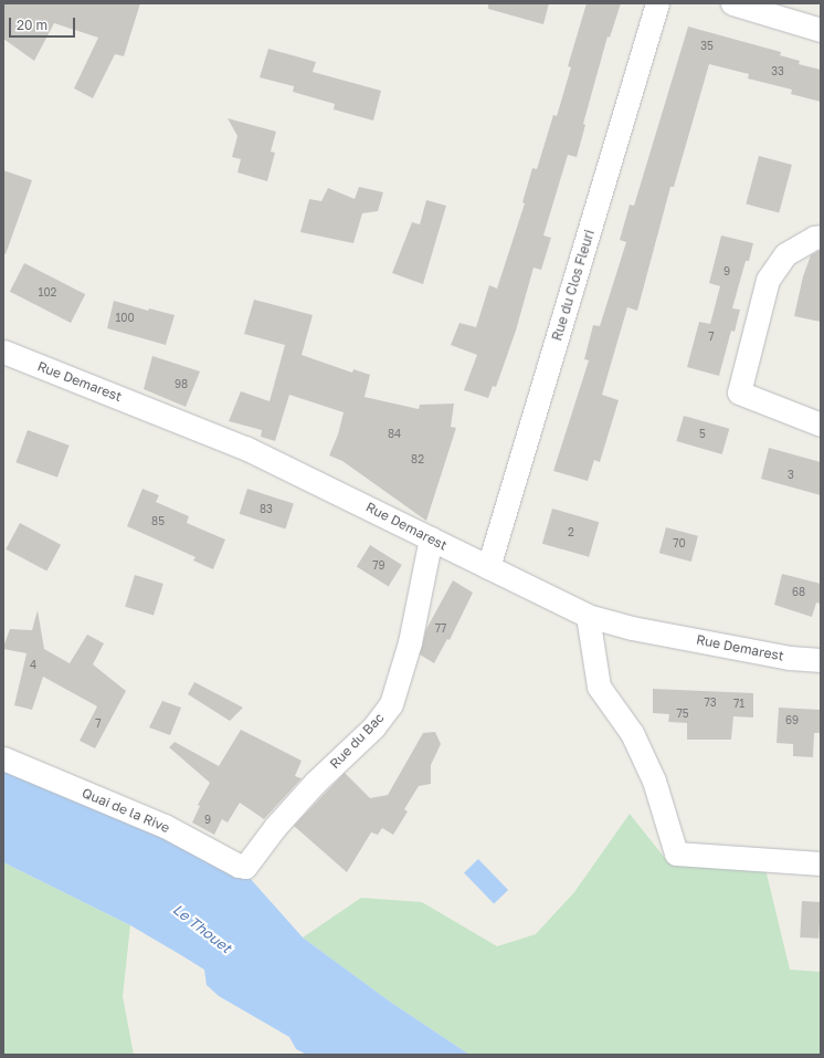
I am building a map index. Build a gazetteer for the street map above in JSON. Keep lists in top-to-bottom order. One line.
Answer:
{"streets":{"street":["Rue du Clos Fleuri","Rue Demarest","Rue du Bac","Quai de la Rive"]},"crossings":[["Rue du Clos Fleuri","Rue Demarest"],["Rue Demarest","Rue du Bac"],["Rue du Bac","Quai de la Rive"]],"water":["Le Thouet"],"house_numbers":["35","33","9","102","100","7","98","84","5","82","3","83","85","2","70","79","68","77","4","73","71","75","69","7","9"],"scale_bar":"20 m"}
